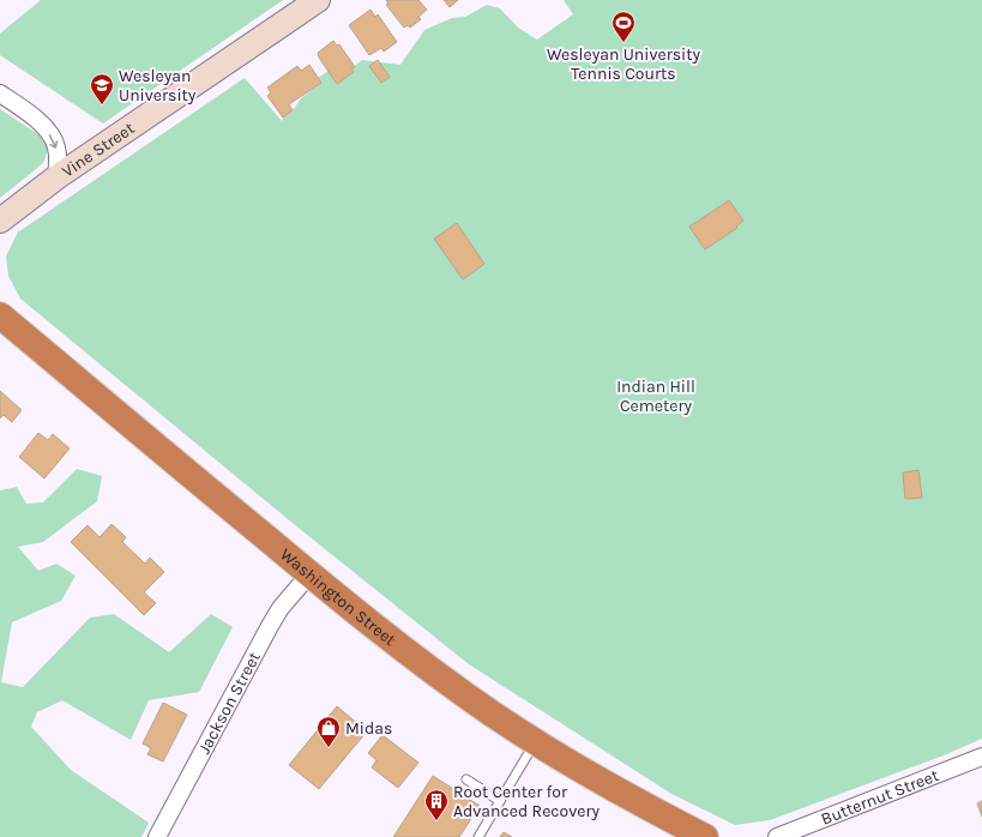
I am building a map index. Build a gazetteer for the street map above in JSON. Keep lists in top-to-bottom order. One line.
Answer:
{"streets":{"highway":["Washington Street"],"street":["Vine Street","Jackson Street","Butternut Street"]},"crossings":[["Washington Street","Jackson Street"]],"parks":["Indian Hill Cemetery"],"places":{"sports":["Wesleyan University Tennis Courts"],"school or university":["Wesleyan University"],"shop":["Midas"],"building":["Root Center for Advanced Recovery"]}}
